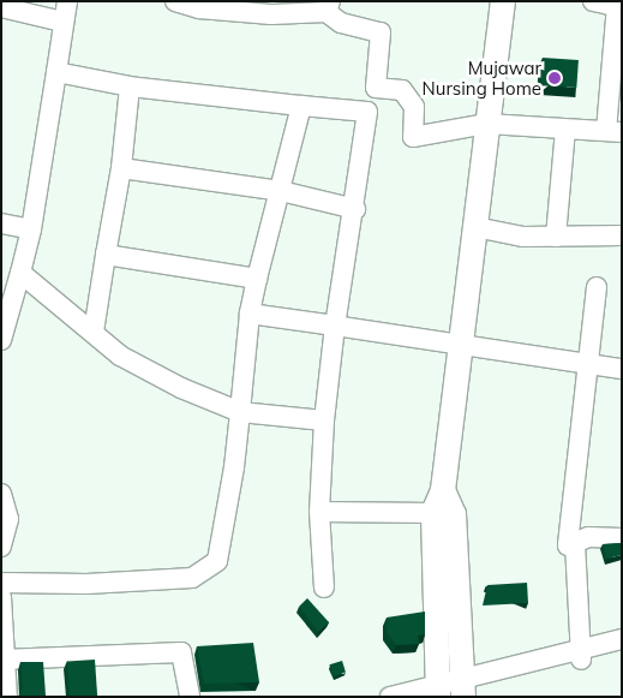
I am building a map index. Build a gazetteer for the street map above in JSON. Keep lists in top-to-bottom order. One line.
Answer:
{"places":["Mujawar Nursing Home"]}
